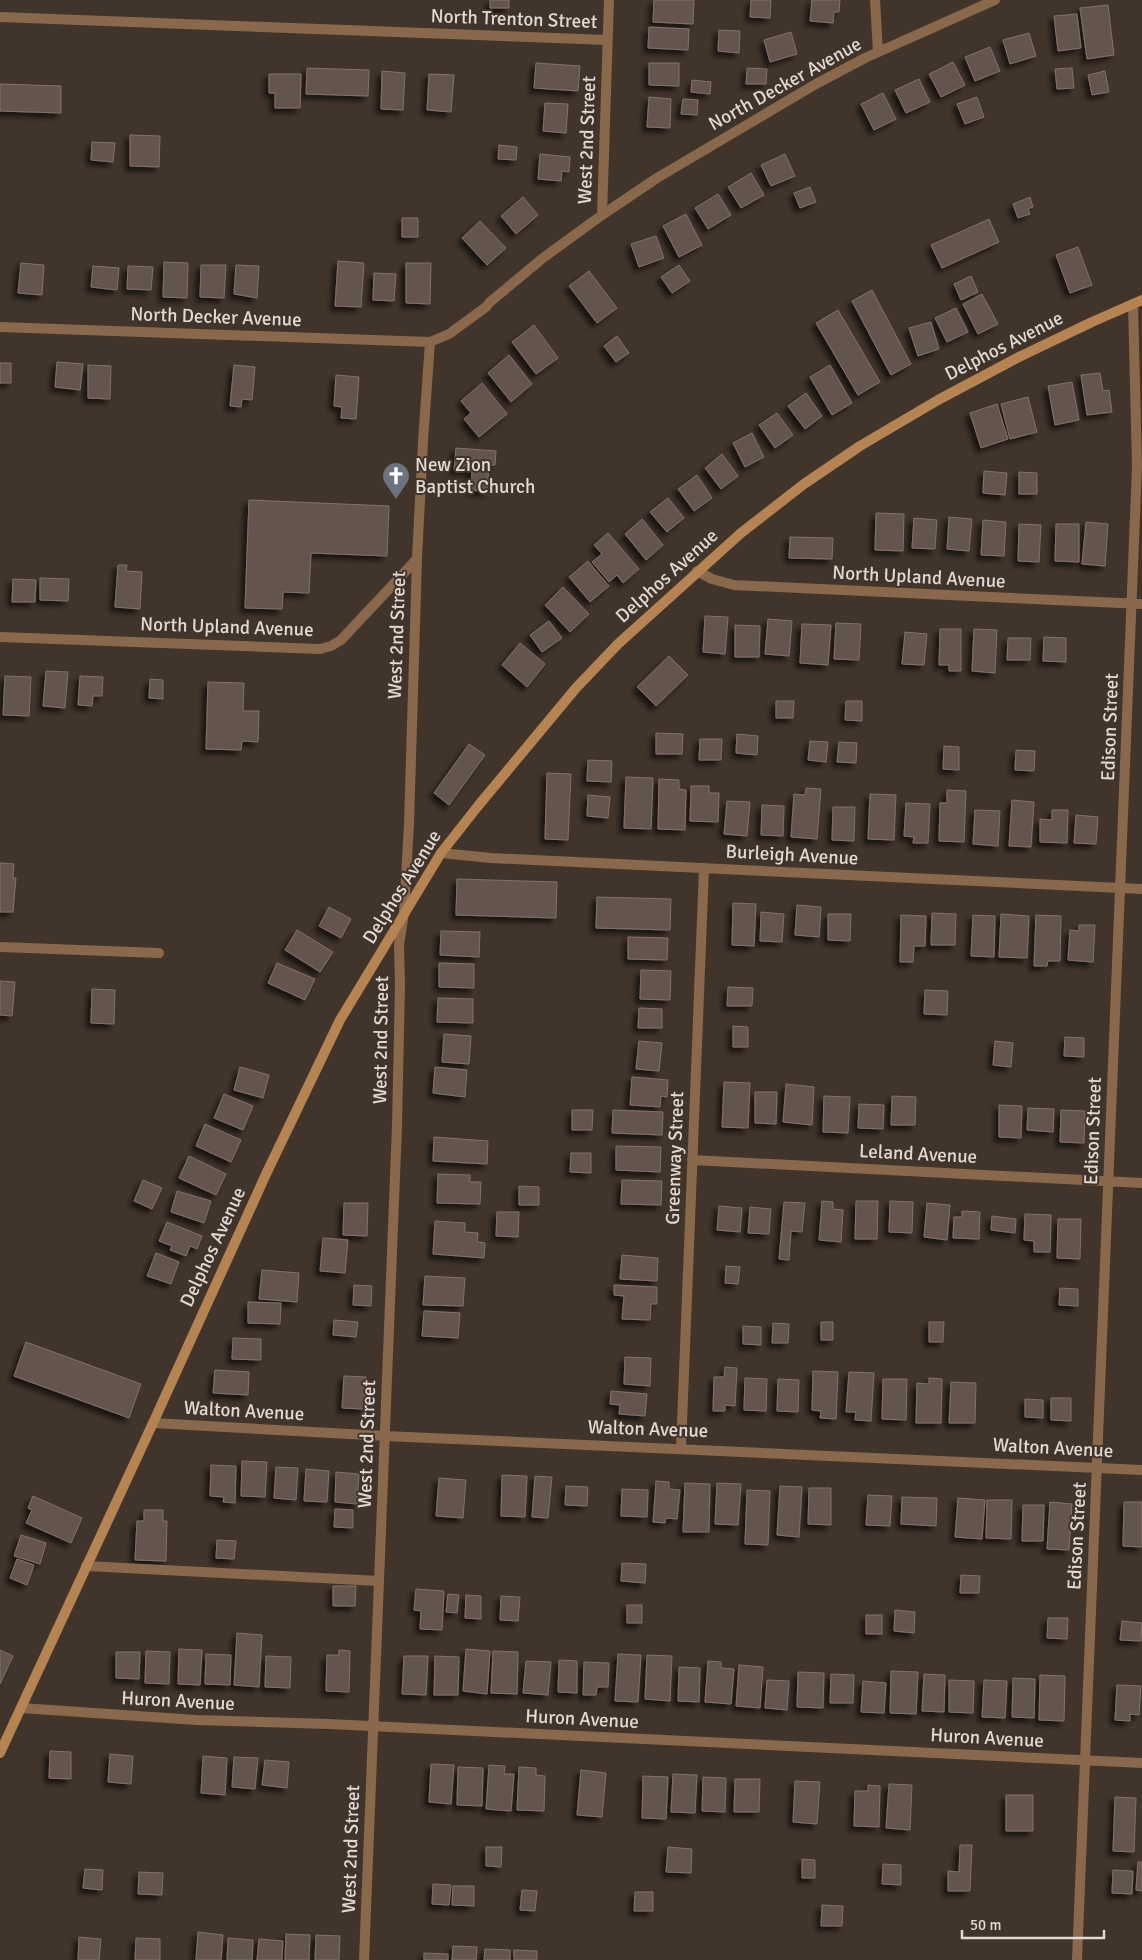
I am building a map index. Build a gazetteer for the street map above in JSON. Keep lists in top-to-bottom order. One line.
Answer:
{"streets":{"street":["North Trenton Street","North Decker Avenue","West 2nd Street","Delphos Avenue","North Upland Avenue","Edison Street","Burleigh Avenue","Leland Avenue","Greenway Street","Walton Avenue","Huron Avenue"]},"crossings":[["North Trenton Street","West 2nd Street"],["North Decker Avenue","West 2nd Street"],["West 2nd Street","Delphos Avenue"],["West 2nd Street","North Upland Avenue"],["West 2nd Street","Walton Avenue"],["West 2nd Street","Huron Avenue"],["Delphos Avenue","North Upland Avenue"],["Delphos Avenue","Edison Street"],["Delphos Avenue","Burleigh Avenue"],["Delphos Avenue","Walton Avenue"],["Delphos Avenue","Huron Avenue"],["North Upland Avenue","Edison Street"],["Edison Street","Burleigh Avenue"],["Edison Street","Leland Avenue"],["Edison Street","Walton Avenue"],["Edison Street","Huron Avenue"],["Burleigh Avenue","Greenway Street"],["Leland Avenue","Greenway Street"],["Greenway Street","Walton Avenue"]],"places":{"church":["New Zion Baptist Church"]},"scale_bar":"50 m"}
